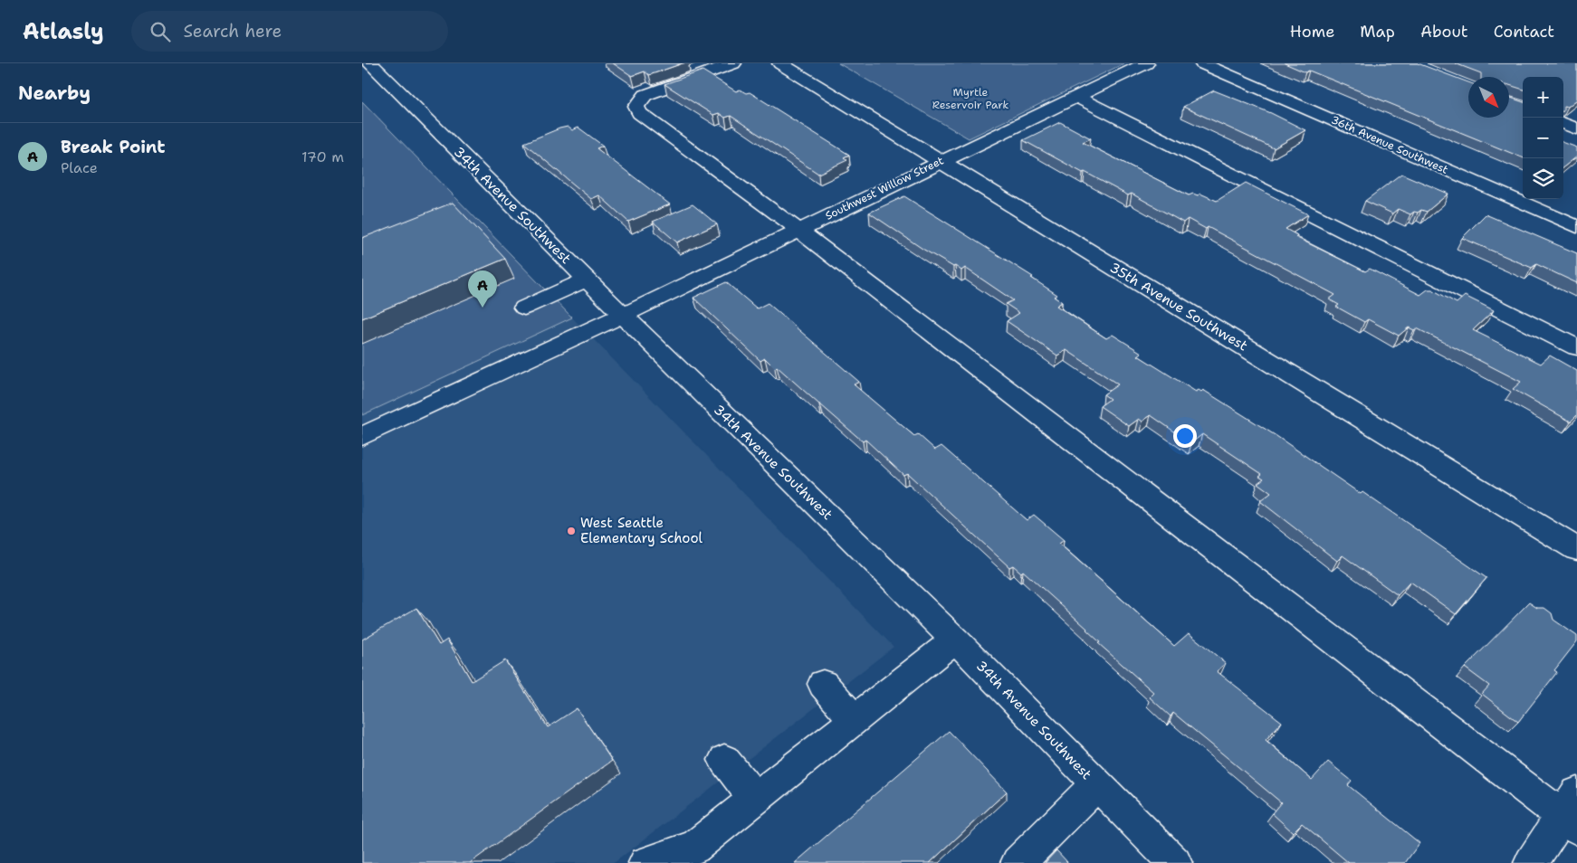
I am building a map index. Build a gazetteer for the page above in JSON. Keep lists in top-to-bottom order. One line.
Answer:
{"streets":{"street":["36th Avenue Southwest","Southwest Willow Street","34th Avenue Southwest","35th Avenue Southwest"]},"crossings":[["Southwest Willow Street","34th Avenue Southwest"],["Southwest Willow Street","35th Avenue Southwest"]],"parks":["Myrtle Reservoir Park"],"places":["West Seattle Elementary School"],"north":"bottom right","page":{"header":"Atlasly","search":"Search here","nav":["Home","Map","About","Contact"],"heading":"Nearby","map_buttons":["+","−"],"list":[{"mark":"A","name":"Break Point","note":"Place","value":"170 m"}],"pins":"A"}}
